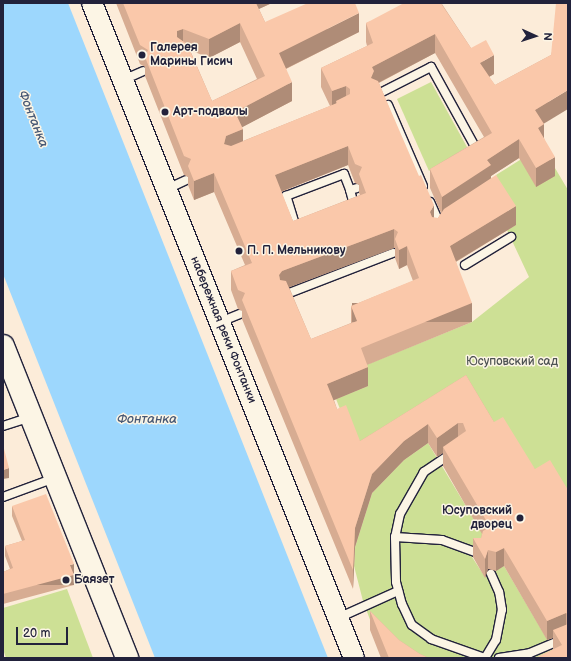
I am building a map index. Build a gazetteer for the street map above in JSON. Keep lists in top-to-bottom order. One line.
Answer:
{"streets":{"street":["набережная реки Фонтанки"]},"water":["Фонтанка"],"parks":["Юсуповский сад"],"places":["Галерея Марины Гисич","Арт-подвалы","П. П. Мельникову","Юсуповский дворец","Баязет"],"scale_bar":"20 m","north":"right"}
